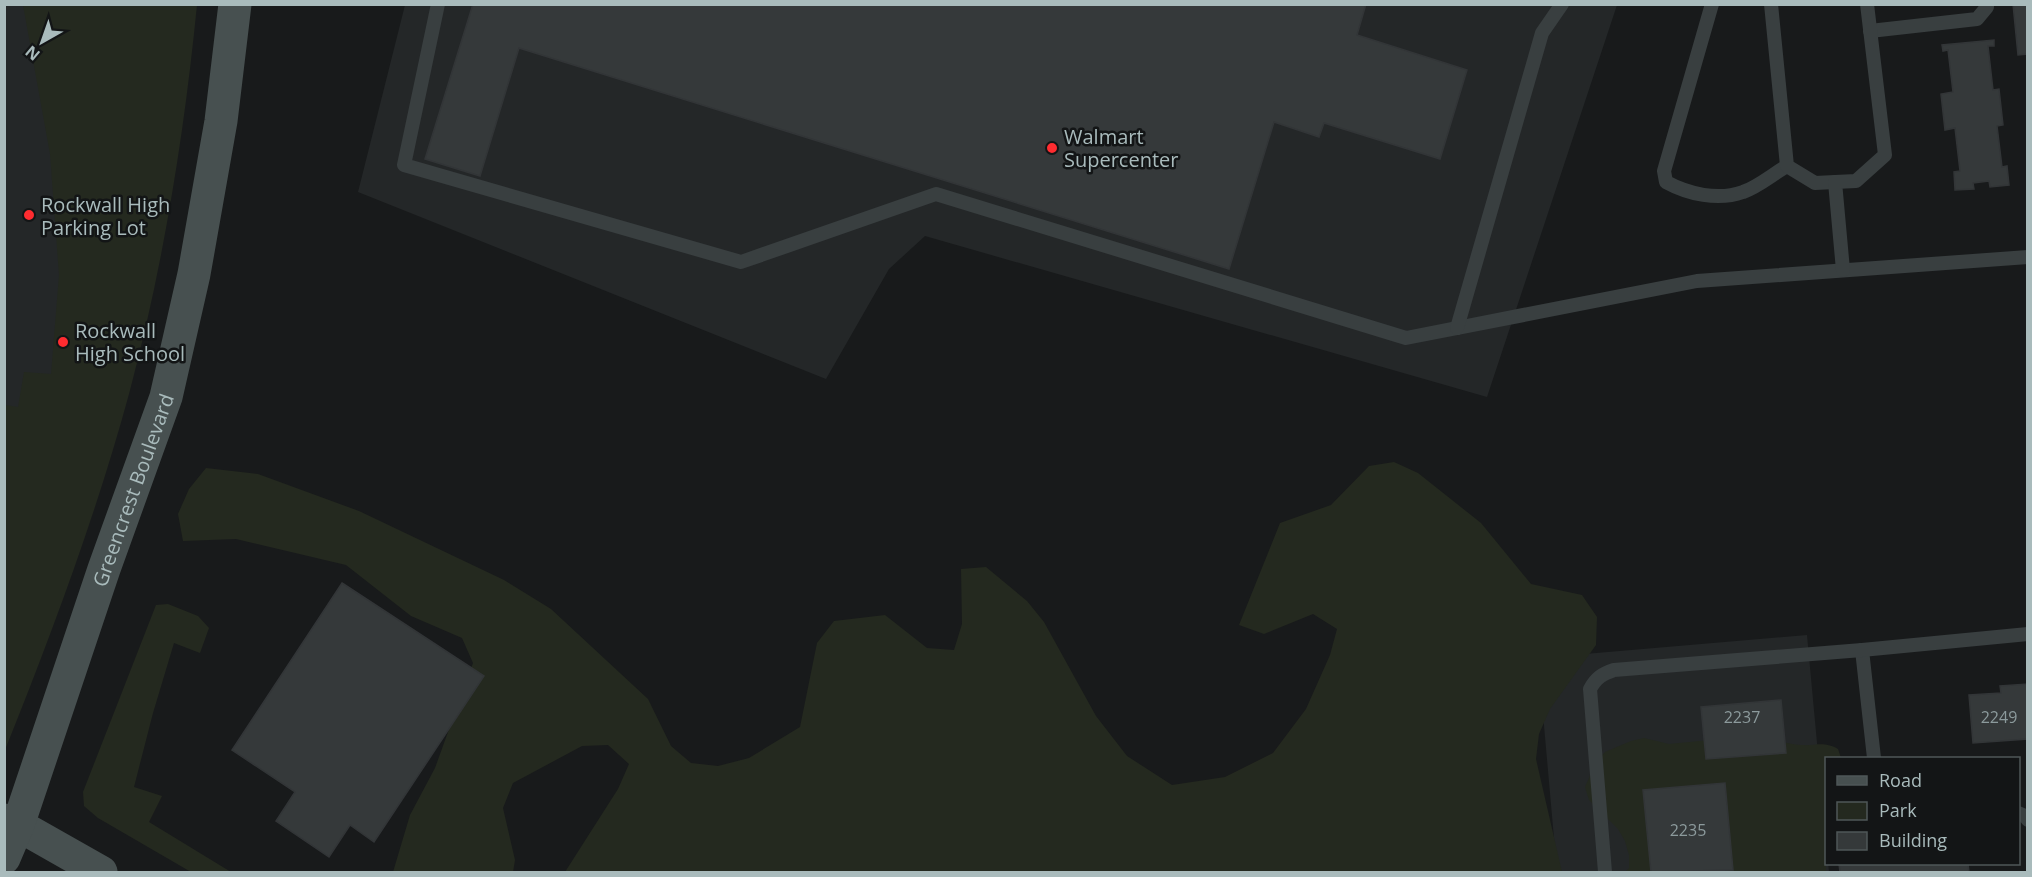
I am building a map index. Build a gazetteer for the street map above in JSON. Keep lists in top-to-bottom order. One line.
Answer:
{"streets":{"street":["Greencrest Boulevard"]},"places":["Walmart Supercenter","Rockwall High Parking Lot","Rockwall High School"],"house_numbers":["2237","2249","2235"],"legend":["Road","Park","Building"],"north":"bottom left"}
